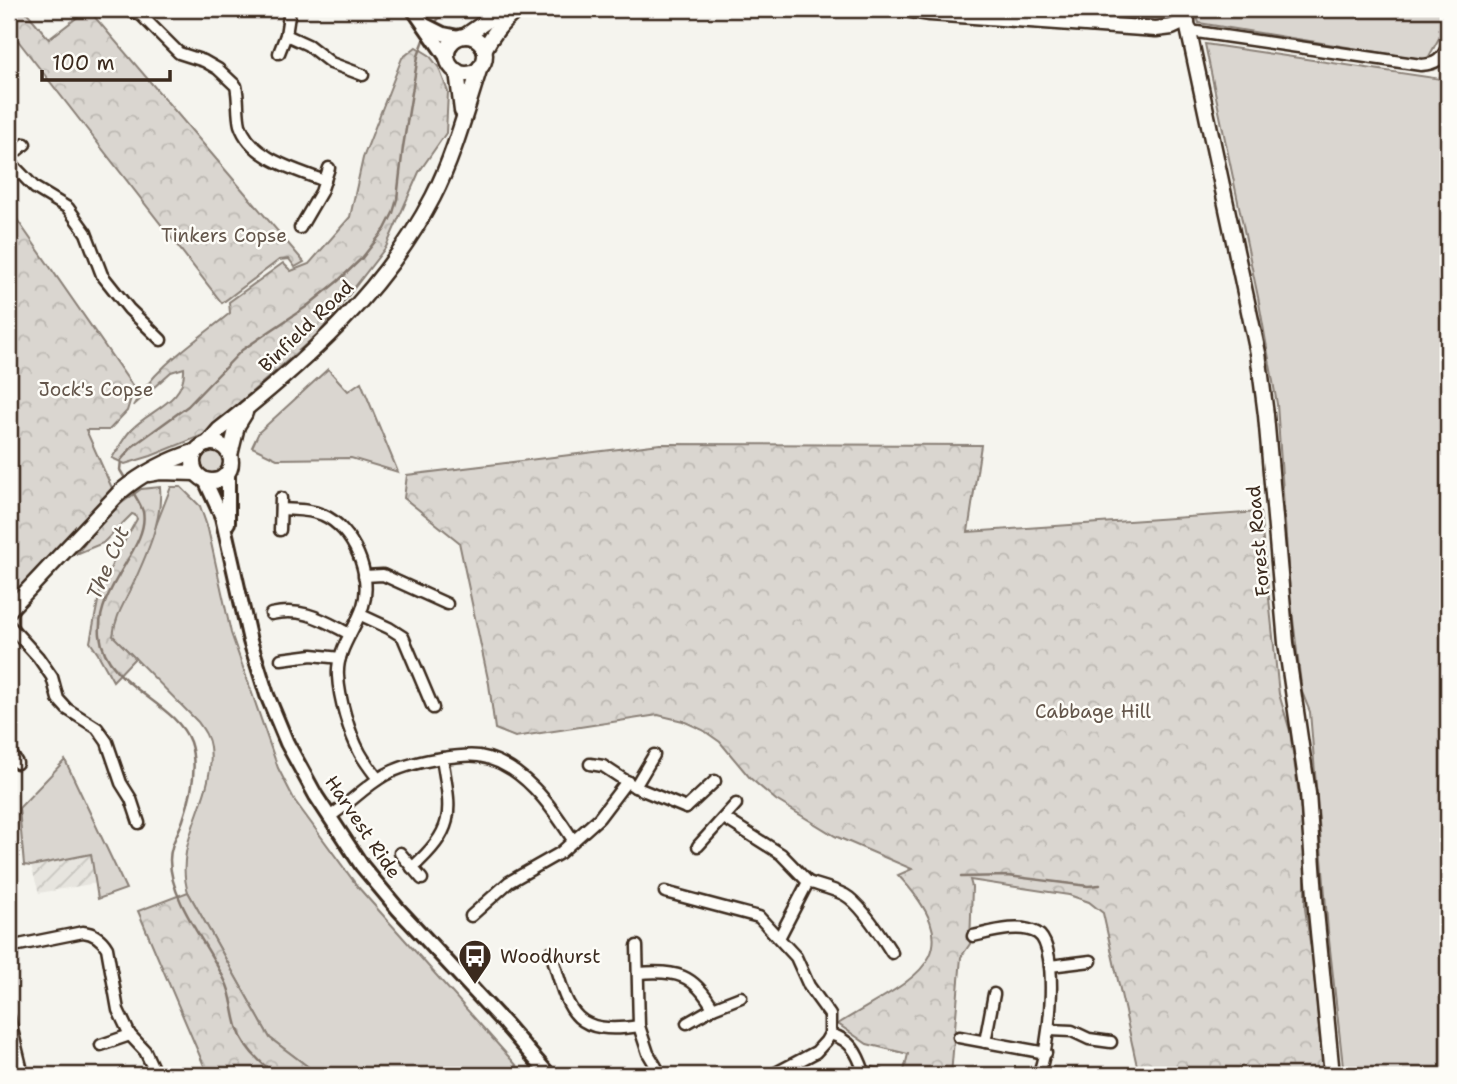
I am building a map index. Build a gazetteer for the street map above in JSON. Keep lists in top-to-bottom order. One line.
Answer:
{"streets":{"main road":["Binfield Road","Forest Road"],"street":["Harvest Ride"]},"crossings":[["Binfield Road","Harvest Ride"]],"water":["The Cut"],"parks":["Tinkers Copse","Jock's Copse","Cabbage Hill"],"places":{"bus stop":["Woodhurst"]},"scale_bar":"100 m"}
